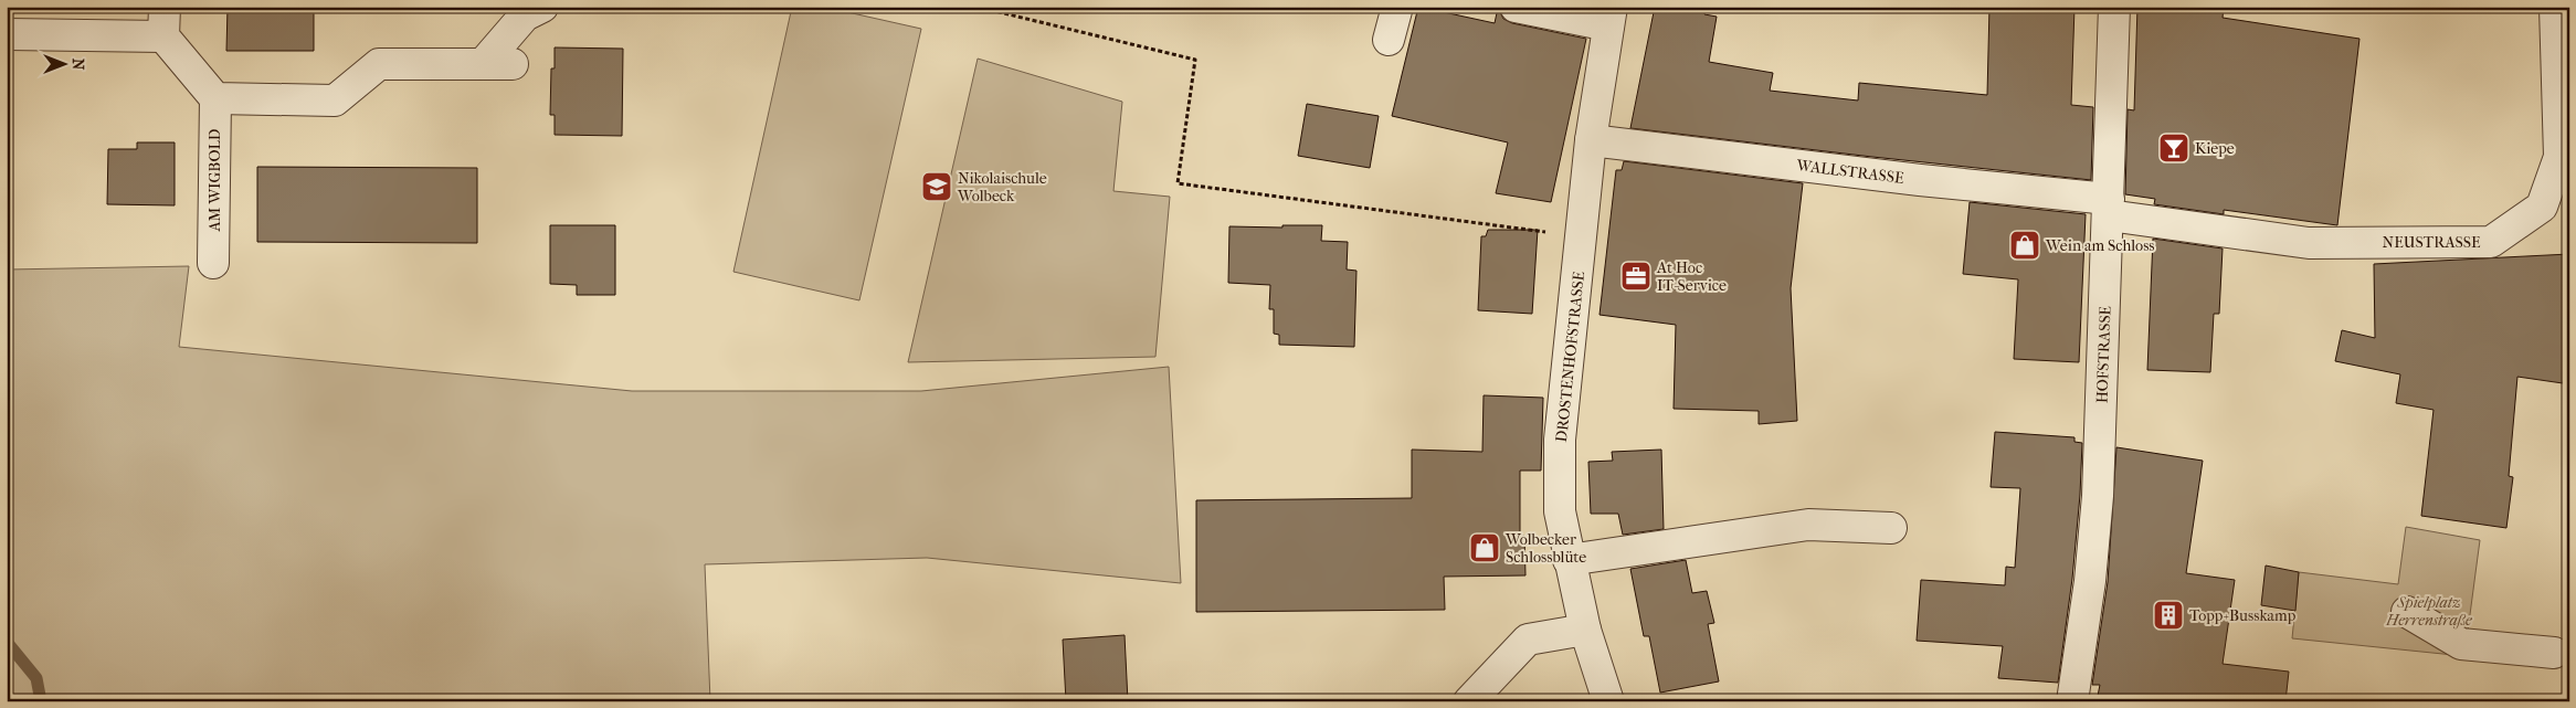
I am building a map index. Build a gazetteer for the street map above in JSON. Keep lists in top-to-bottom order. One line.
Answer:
{"streets":{"street":["WALLSTRASSE","AM WIGBOLD","NEUSTRASSE","HOFSTRASSE","DROSTENHOFSTRASSE"]},"crossings":[["WALLSTRASSE","NEUSTRASSE"],["WALLSTRASSE","HOFSTRASSE"],["WALLSTRASSE","DROSTENHOFSTRASSE"],["NEUSTRASSE","HOFSTRASSE"]],"parks":["Spielplatz Herrenstraße"],"places":{"bar":["Kiepe"],"school or university":["Nikolaischule Wolbeck"],"shop":["Wein am Schloss","Wolbecker Schlossblüte"],"office":["At Hoc IT-Service"],"building":["Topp+Busskamp"]},"north":"right"}
